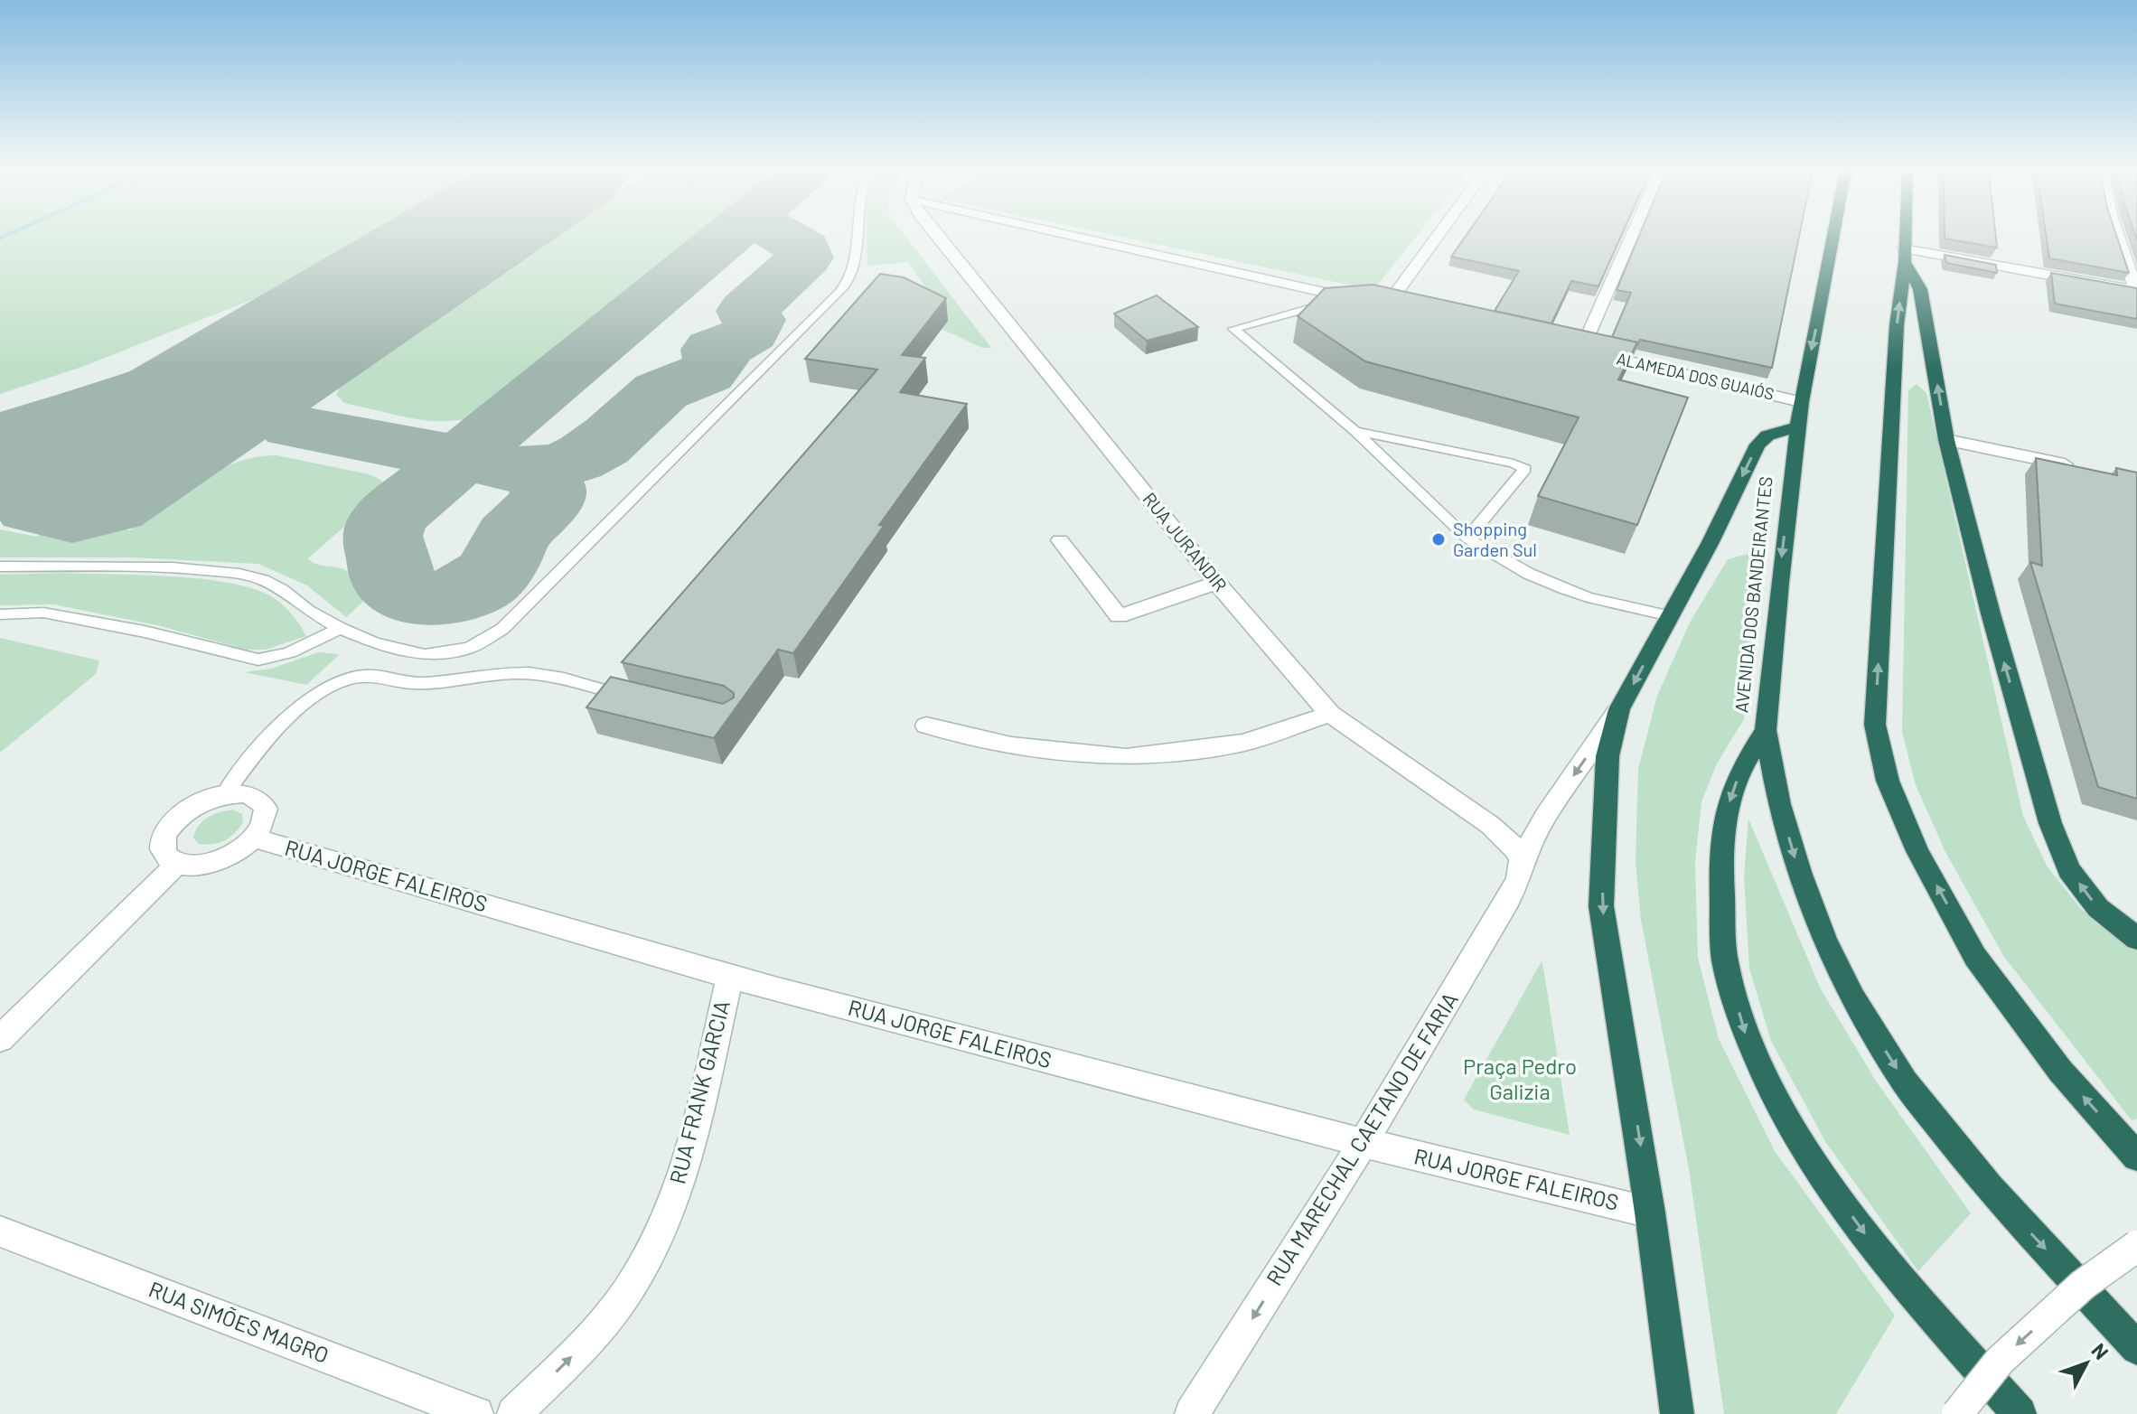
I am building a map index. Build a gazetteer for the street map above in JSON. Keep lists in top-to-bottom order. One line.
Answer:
{"streets":{"highway":["AVENIDA DOS BANDEIRANTES"],"street":["ALAMEDA DOS GUAIÓS","RUA JURANDIR","RUA JORGE FALEIROS","RUA FRANK GARCIA","RUA MARECHAL CAETANO DE FARIA","RUA SIMÕES MAGRO"]},"crossings":[["ALAMEDA DOS GUAIÓS","AVENIDA DOS BANDEIRANTES"],["RUA JURANDIR","RUA MARECHAL CAETANO DE FARIA"],["RUA JORGE FALEIROS","RUA FRANK GARCIA"],["RUA JORGE FALEIROS","RUA MARECHAL CAETANO DE FARIA"]],"one_way":["RUA FRANK GARCIA","RUA MARECHAL CAETANO DE FARIA"],"parks":["Praça Pedro Galizia"],"places":["Shopping Garden Sul"],"north":"top right"}
